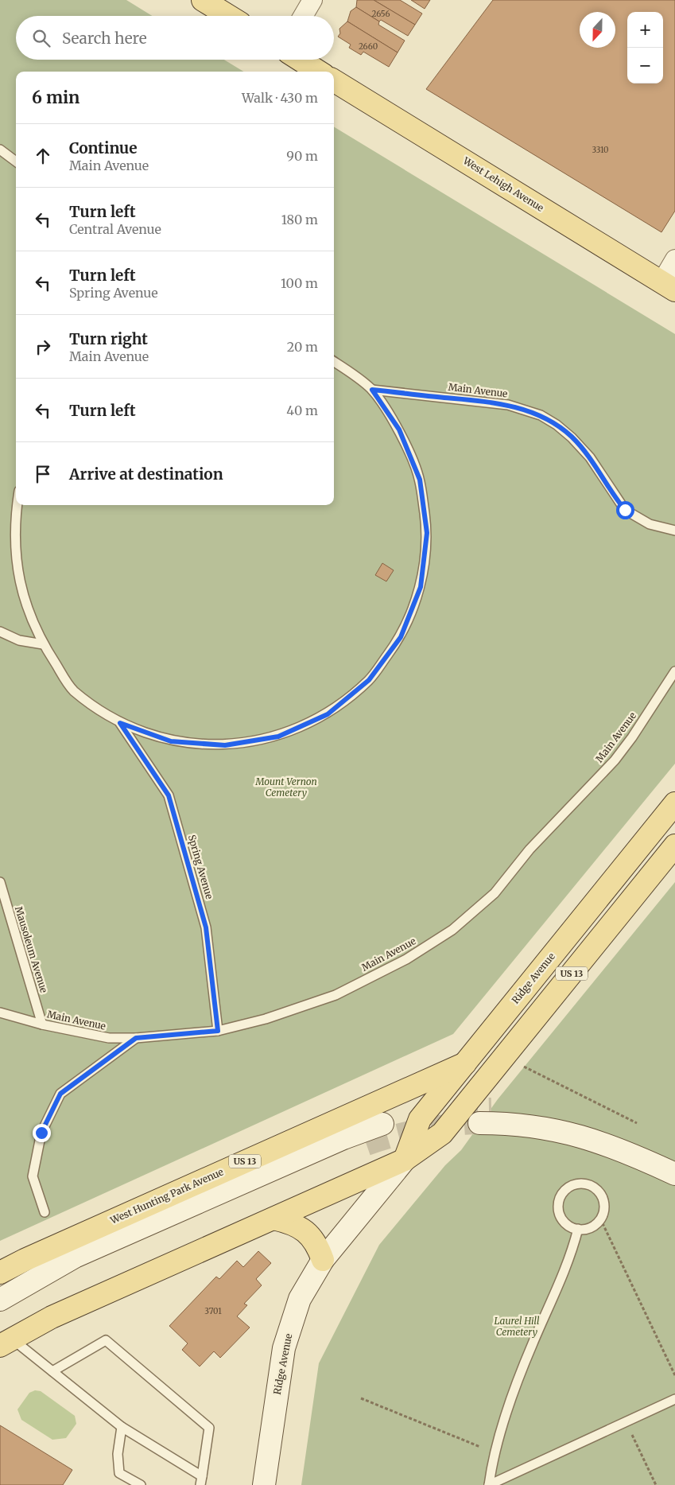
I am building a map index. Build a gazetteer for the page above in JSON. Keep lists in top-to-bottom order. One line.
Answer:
{"streets":{"main road":["West Lehigh Avenue","US 13","Ridge Avenue","West Hunting Park Avenue"],"lane":["Main Avenue","Spring Avenue","Mausoleum Avenue"]},"crossings":[["Main Avenue","Spring Avenue"],["Main Avenue","Mausoleum Avenue"],["US 13","Ridge Avenue"],["Ridge Avenue","West Hunting Park Avenue"]],"parks":["Mount Vernon Cemetery","Laurel Hill Cemetery"],"house_numbers":["2656","2660","3310","3701"],"north":"bottom","page":{"map_buttons":["+","−"],"search":"Search here","heading":["6 min","Walk · 430 m"],"list":[["Continue","Main Avenue","90 m"],["Turn left","Central Avenue","180 m"],["Turn left","Spring Avenue","100 m"],["Turn right","Main Avenue","20 m"],["Turn left","40 m"],"Arrive at destination"]}}
